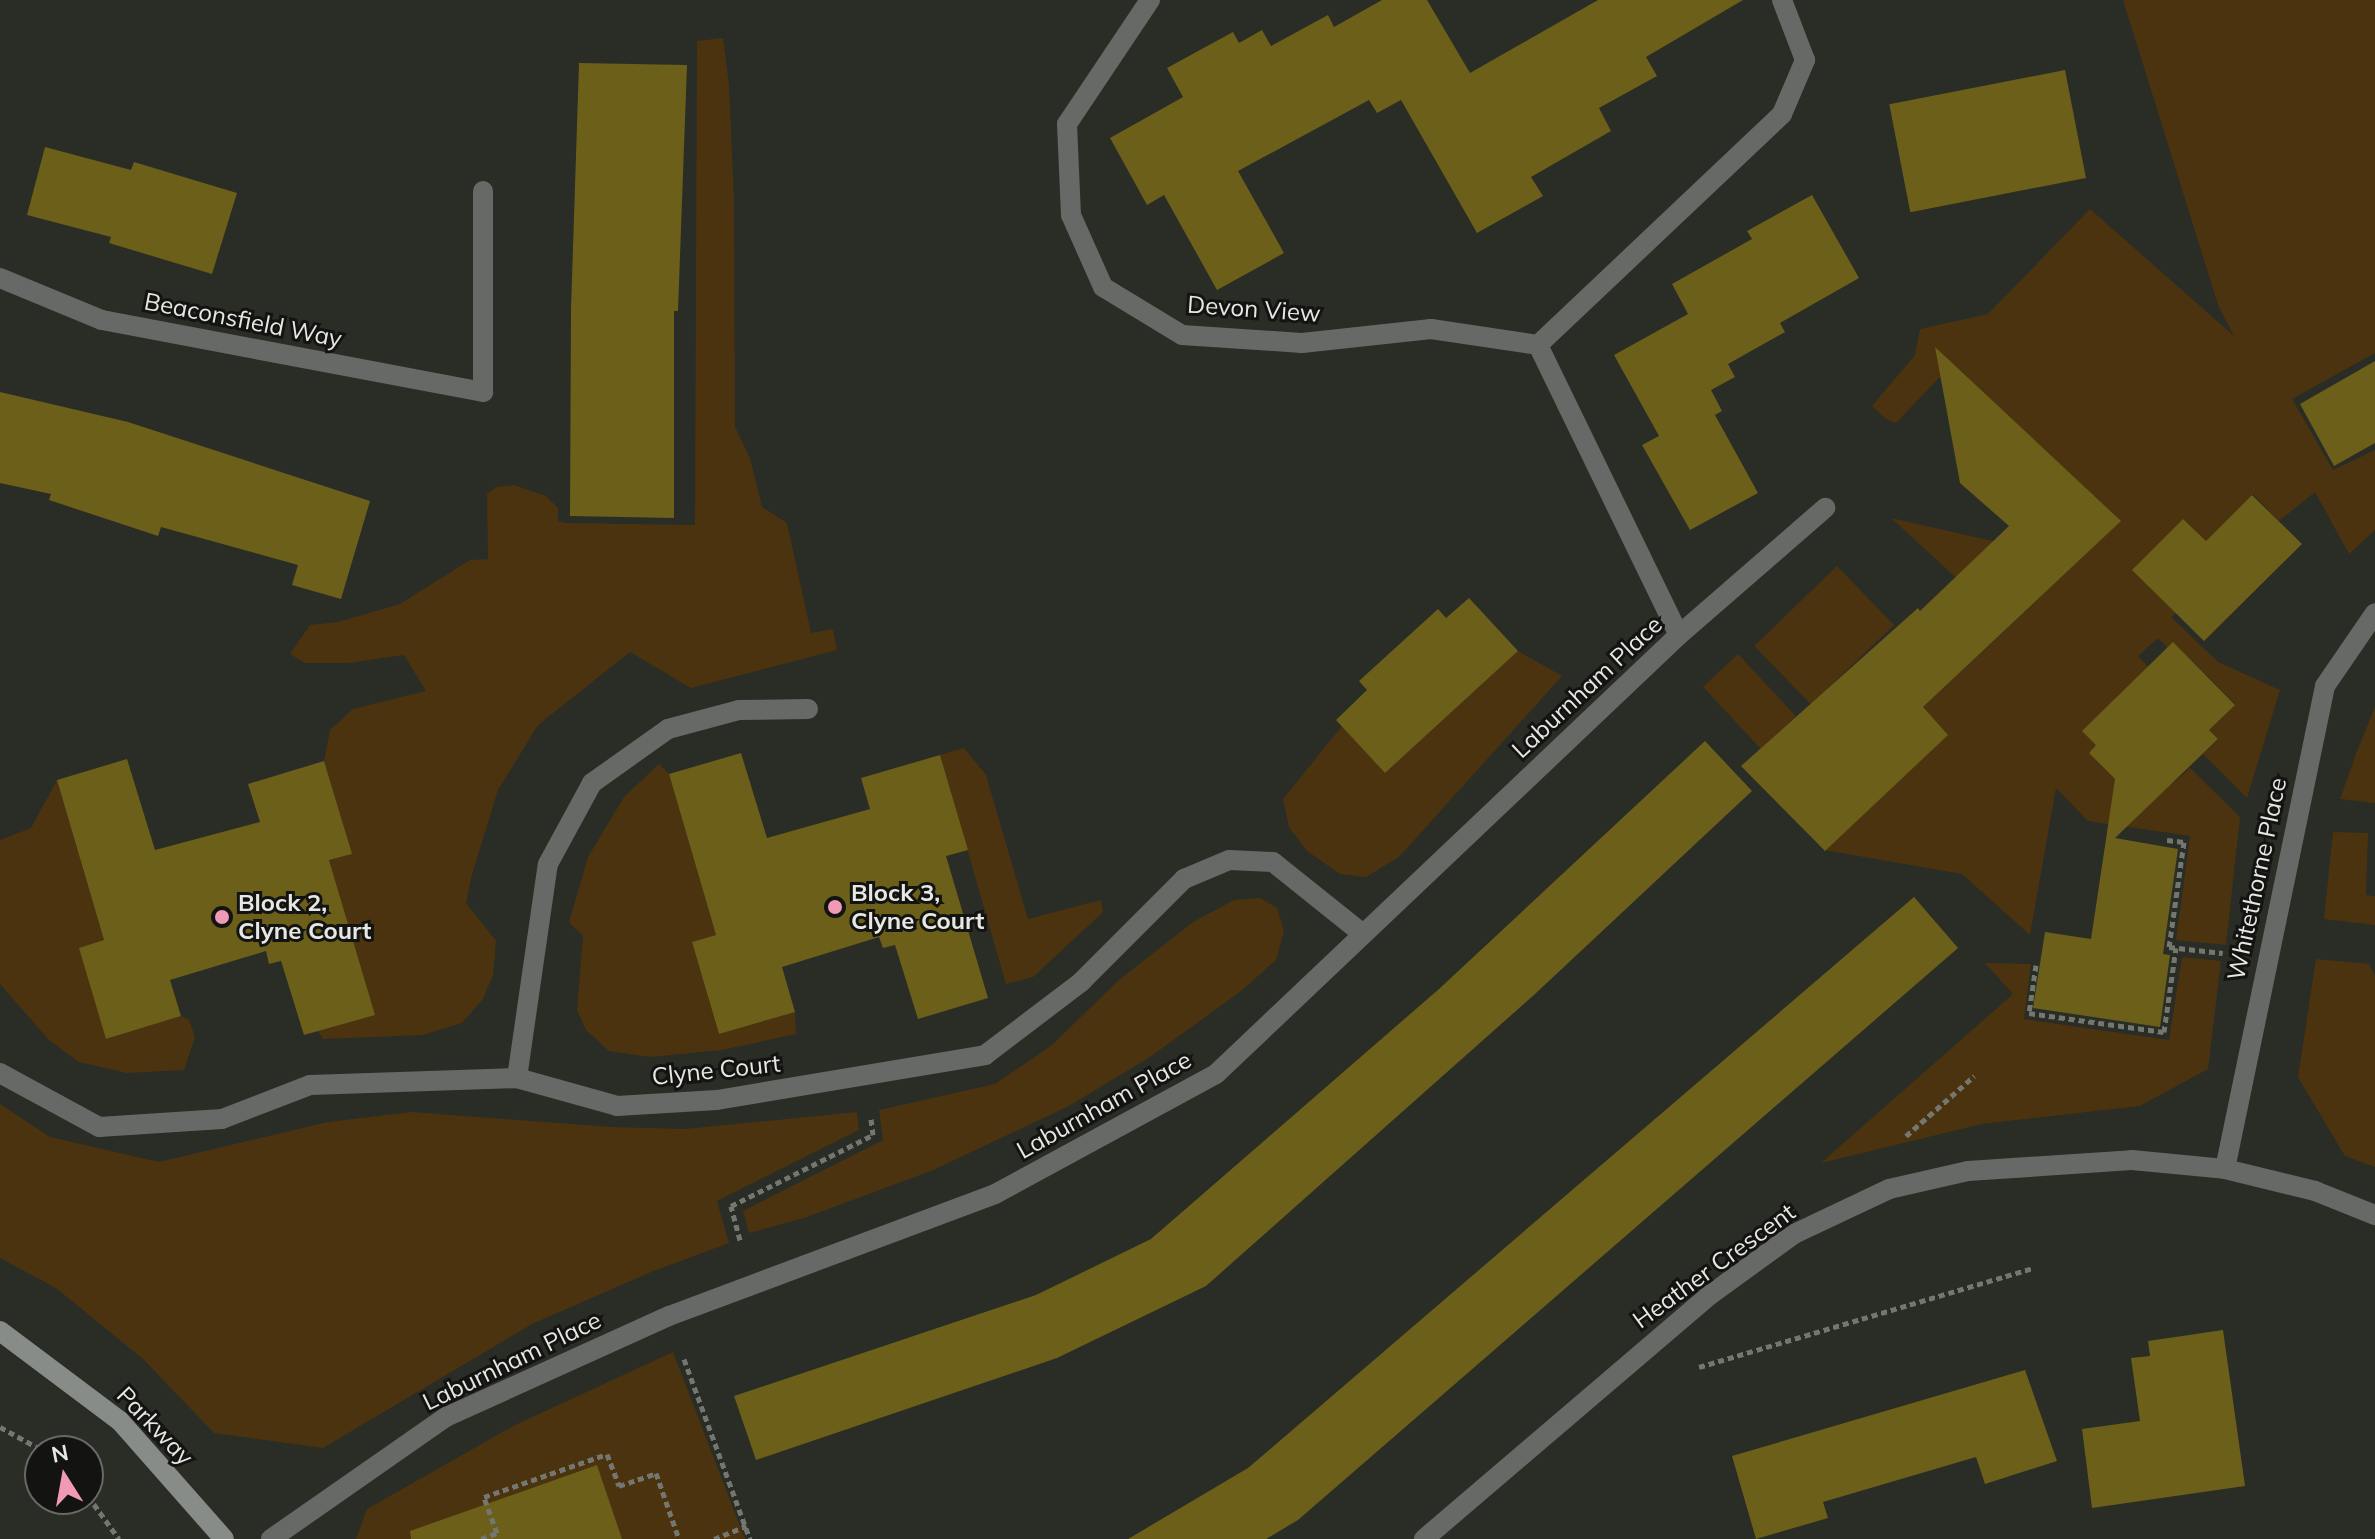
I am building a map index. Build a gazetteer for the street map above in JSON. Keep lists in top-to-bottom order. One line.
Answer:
{"streets":{"street":["Devon View","Beaconsfield Way","Laburnham Place","Whitethorne Place","Clyne Court","Heather Crescent","Parkway"]},"crossings":[["Laburnham Place","Clyne Court"],["Whitethorne Place","Heather Crescent"]],"places":["Block 3, Clyne Court","Block 2, Clyne Court"],"north":"top"}
